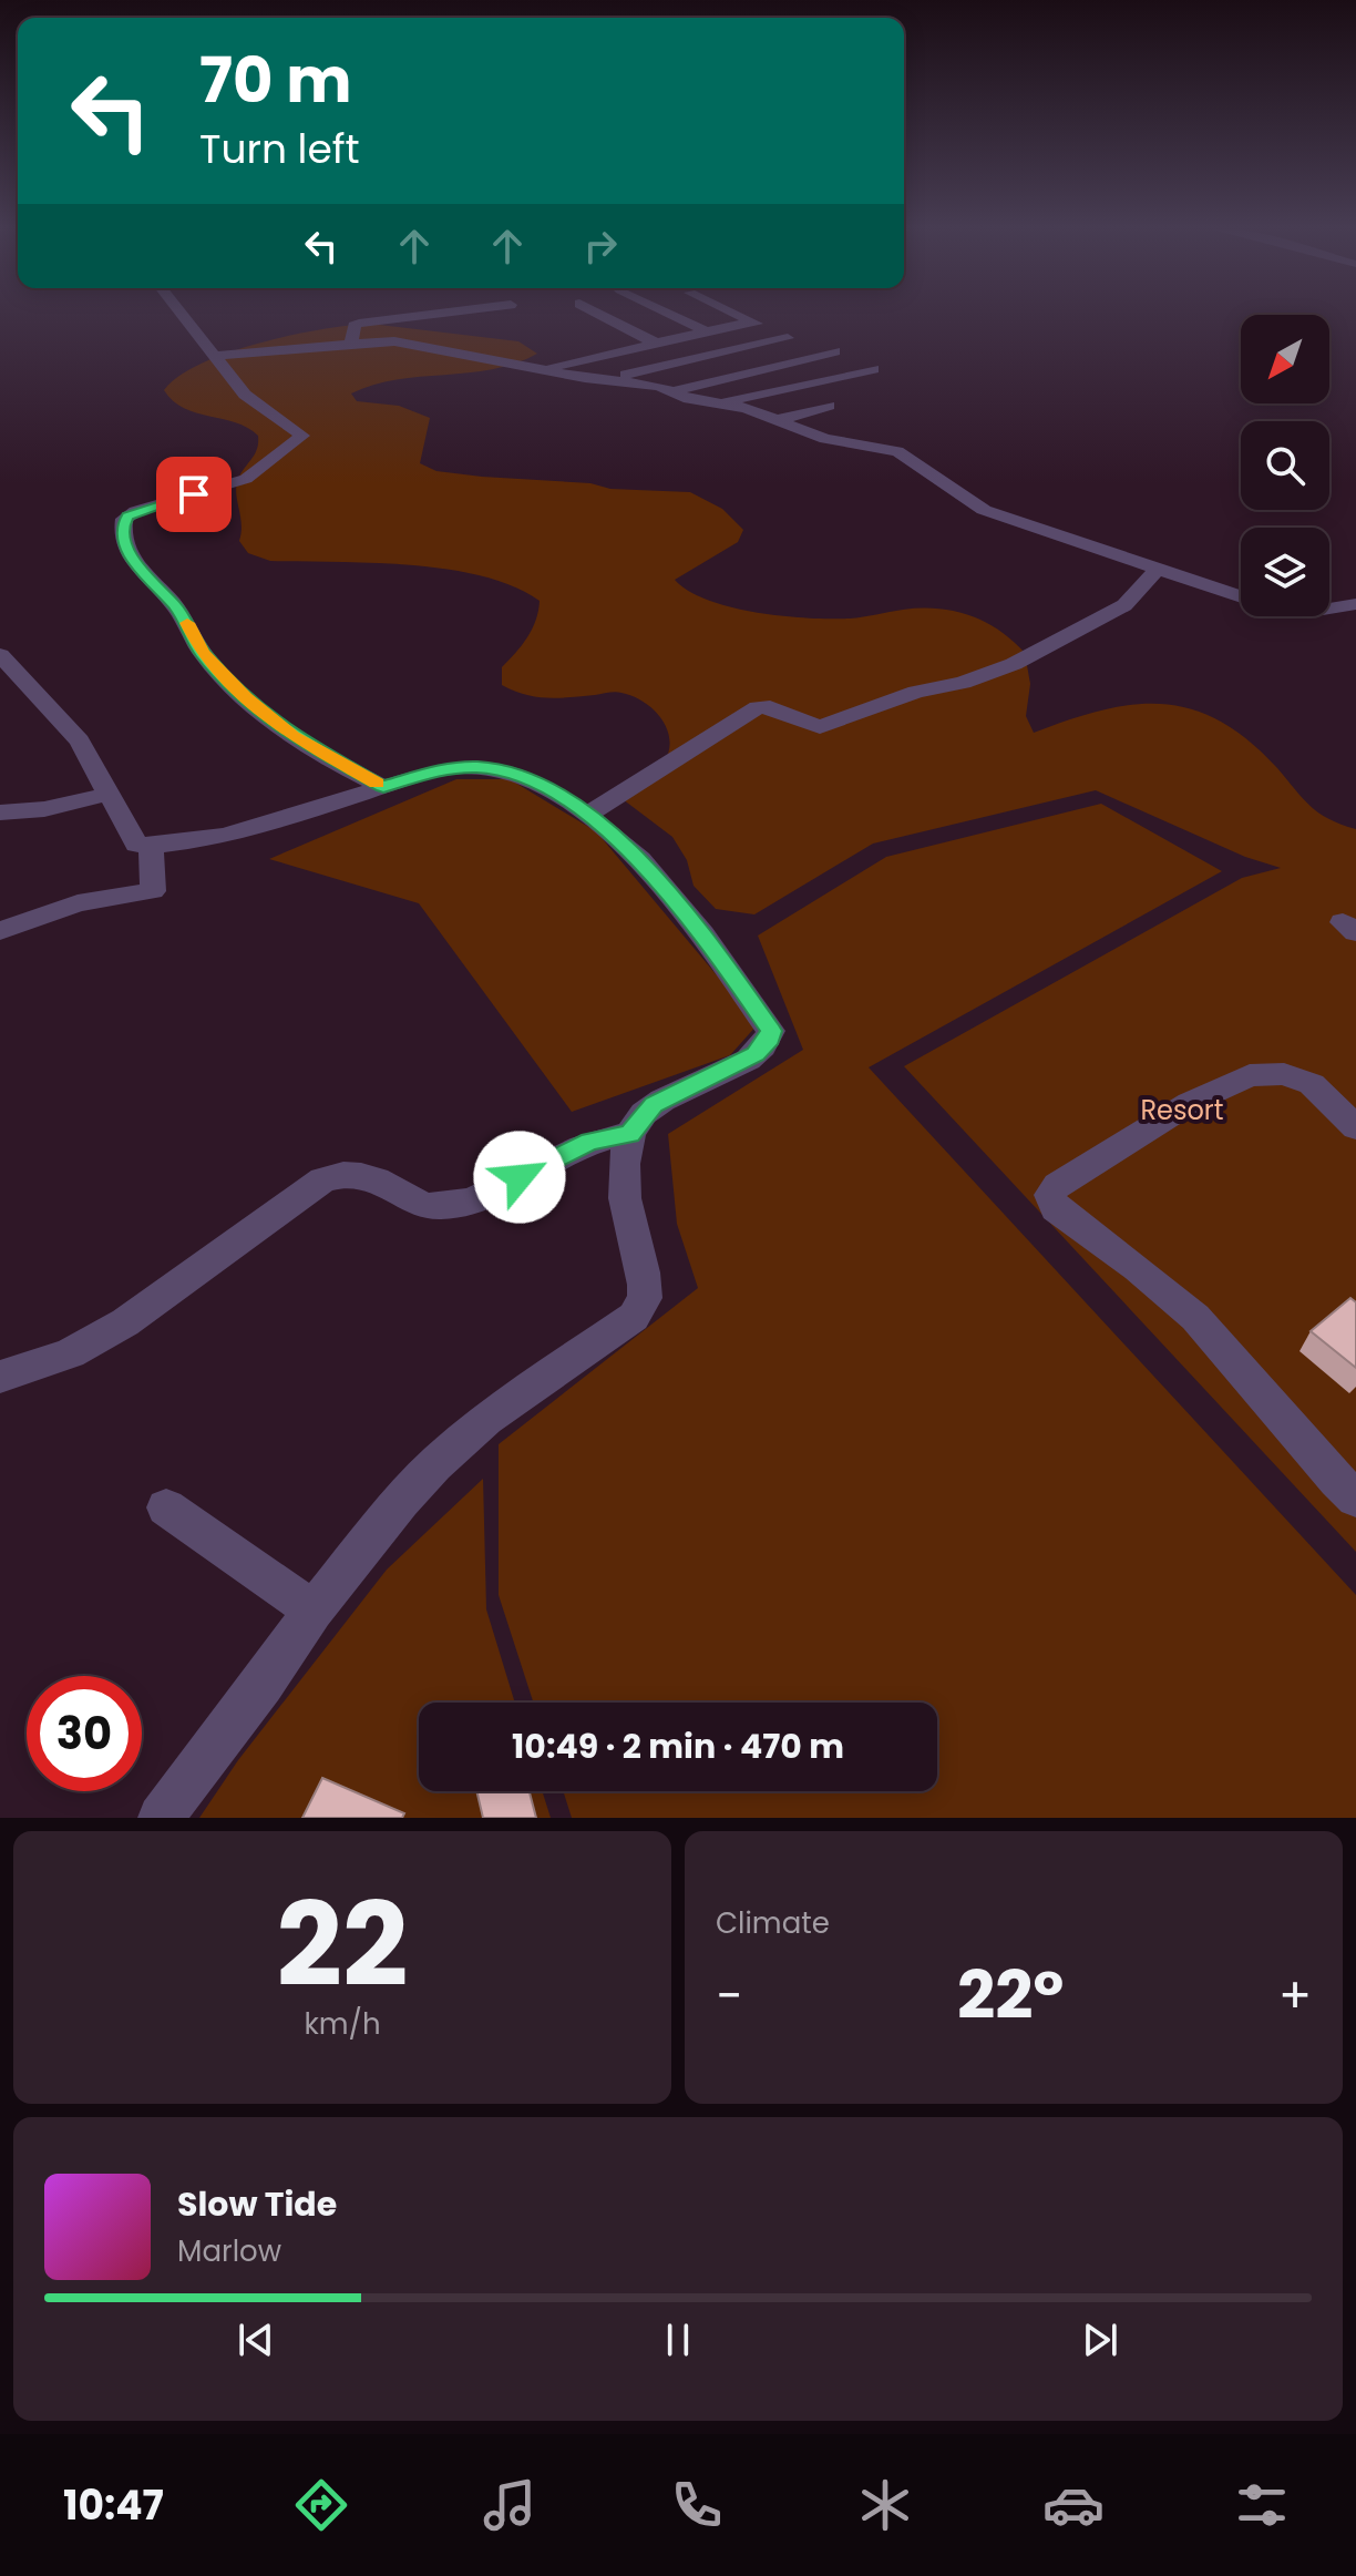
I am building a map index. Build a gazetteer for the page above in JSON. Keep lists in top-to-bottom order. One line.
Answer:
{"parks":["Resort"],"north":"bottom left","page":{"turn":["70 m","Turn left"],"limit":"30","trip":"10:49 · 2 min · 470 m","tile":[["22","km/h"],"Climate"],"heat":["−","22°","+"],"song":["Slow Tide","Marlow"],"tabs":"10:47"}}
